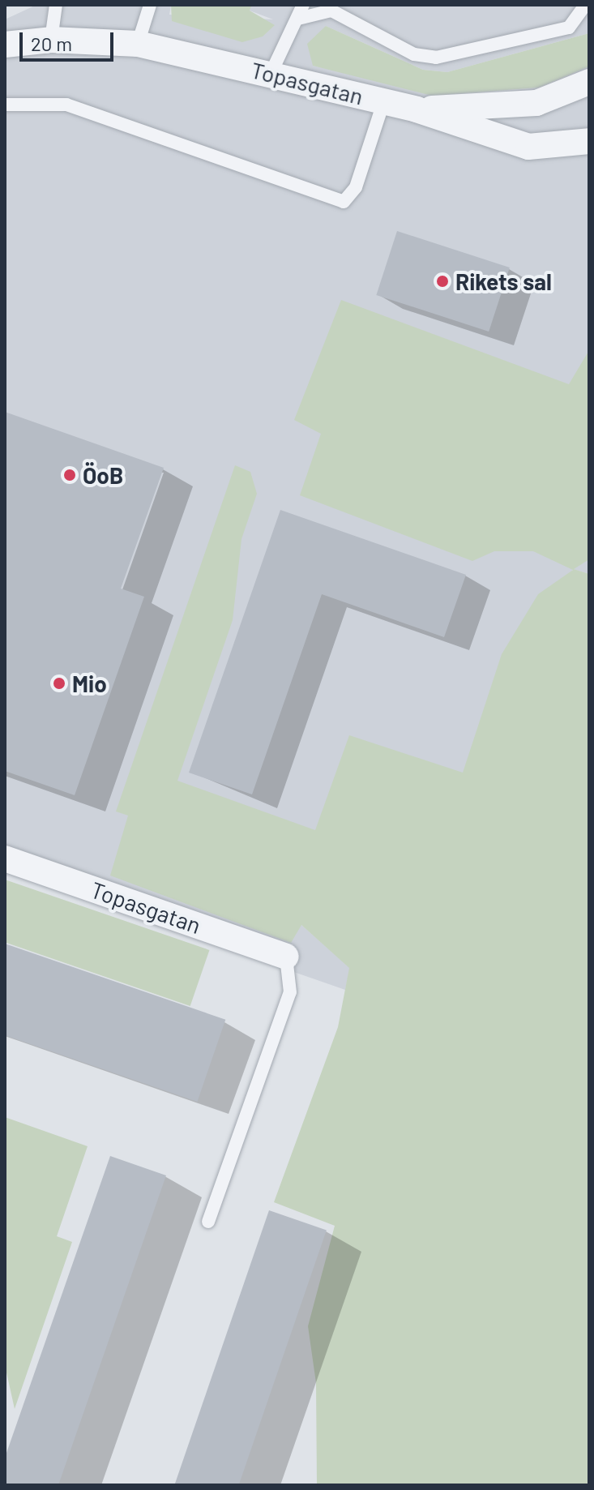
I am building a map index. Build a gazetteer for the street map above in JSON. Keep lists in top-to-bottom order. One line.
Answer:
{"streets":{"street":["Topasgatan"]},"places":["Rikets sal","ÖoB","Mio"],"scale_bar":"20 m"}
